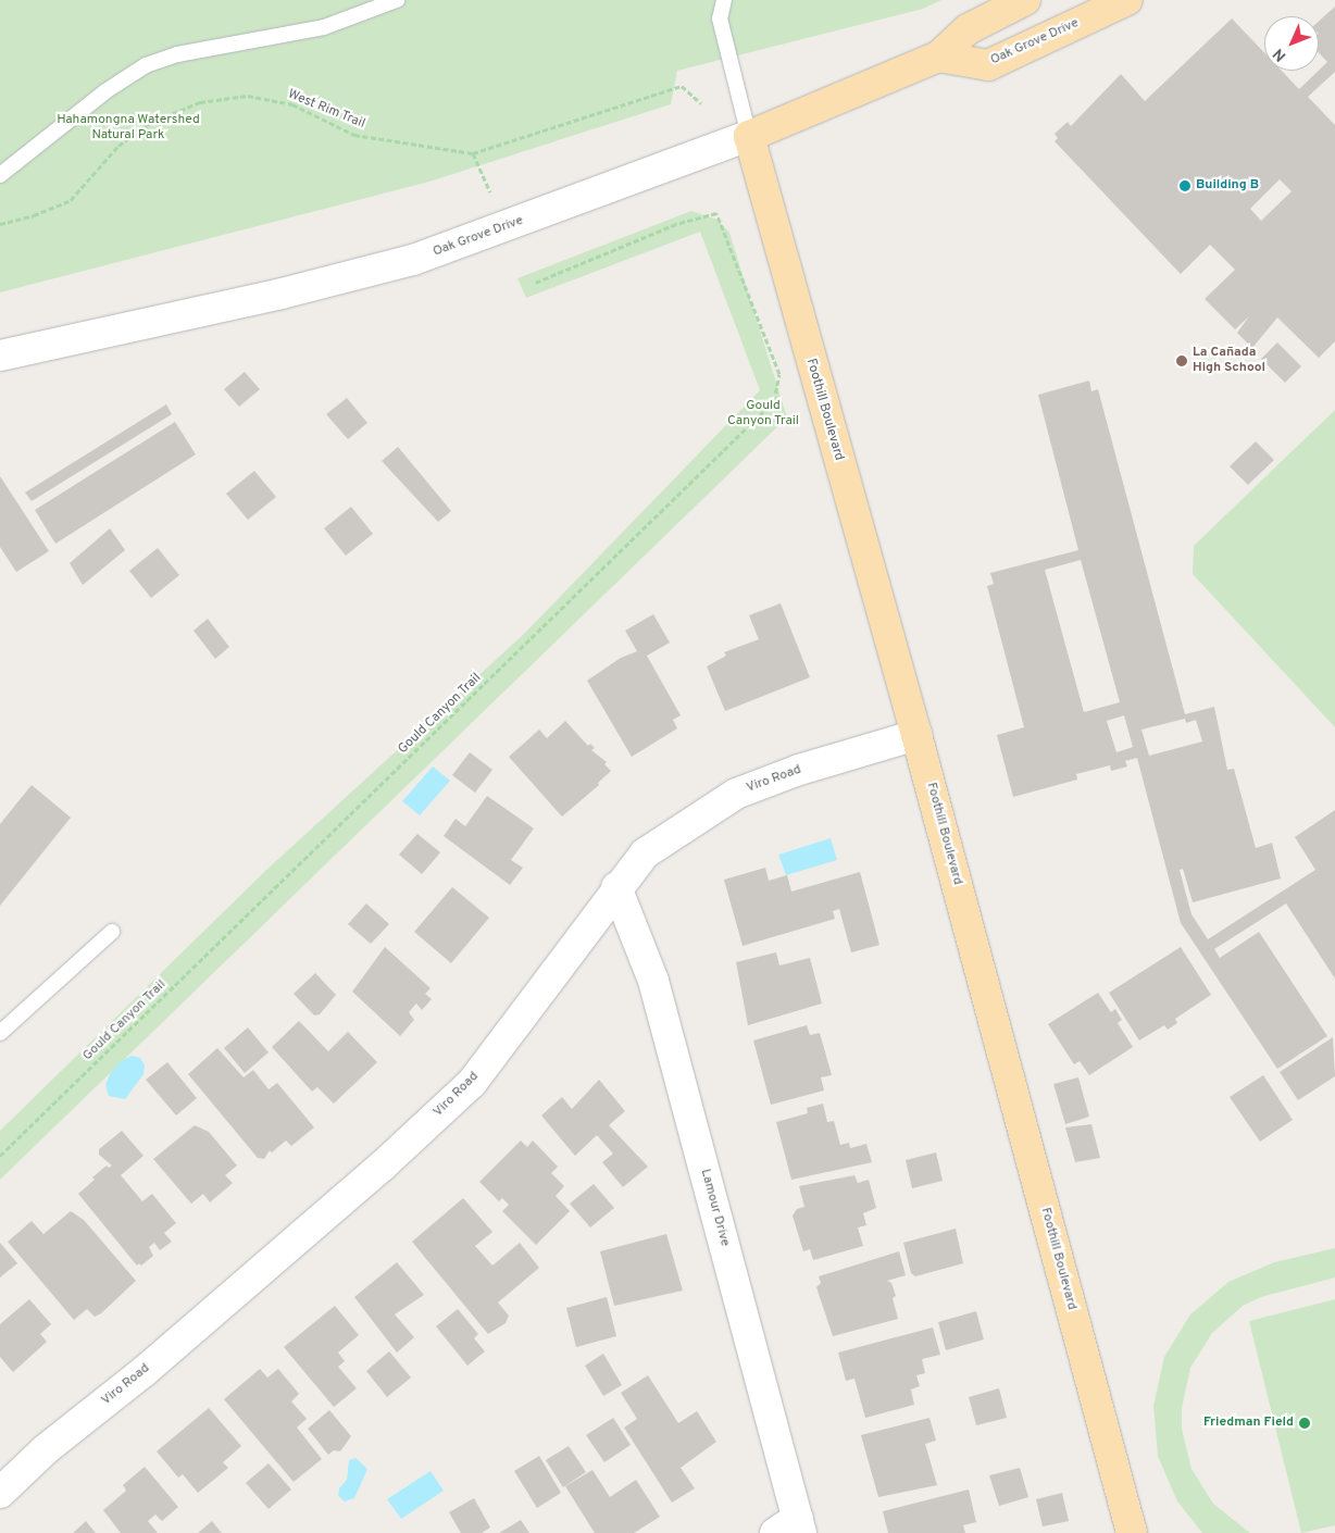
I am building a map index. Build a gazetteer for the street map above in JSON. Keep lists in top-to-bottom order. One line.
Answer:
{"streets":{"main road":["Oak Grove Drive","Foothill Boulevard"],"street":["Viro Road","Lamour Drive"],"path":["West Rim Trail","Gould Canyon Trail"]},"crossings":[["Oak Grove Drive","Foothill Boulevard"],["Foothill Boulevard","Viro Road"],["Viro Road","Lamour Drive"]],"parks":["Hahamongna Watershed Natural Park","Gould Canyon Trail"],"places":["Building B","La Cañada High School","Friedman Field"],"north":"bottom left"}
